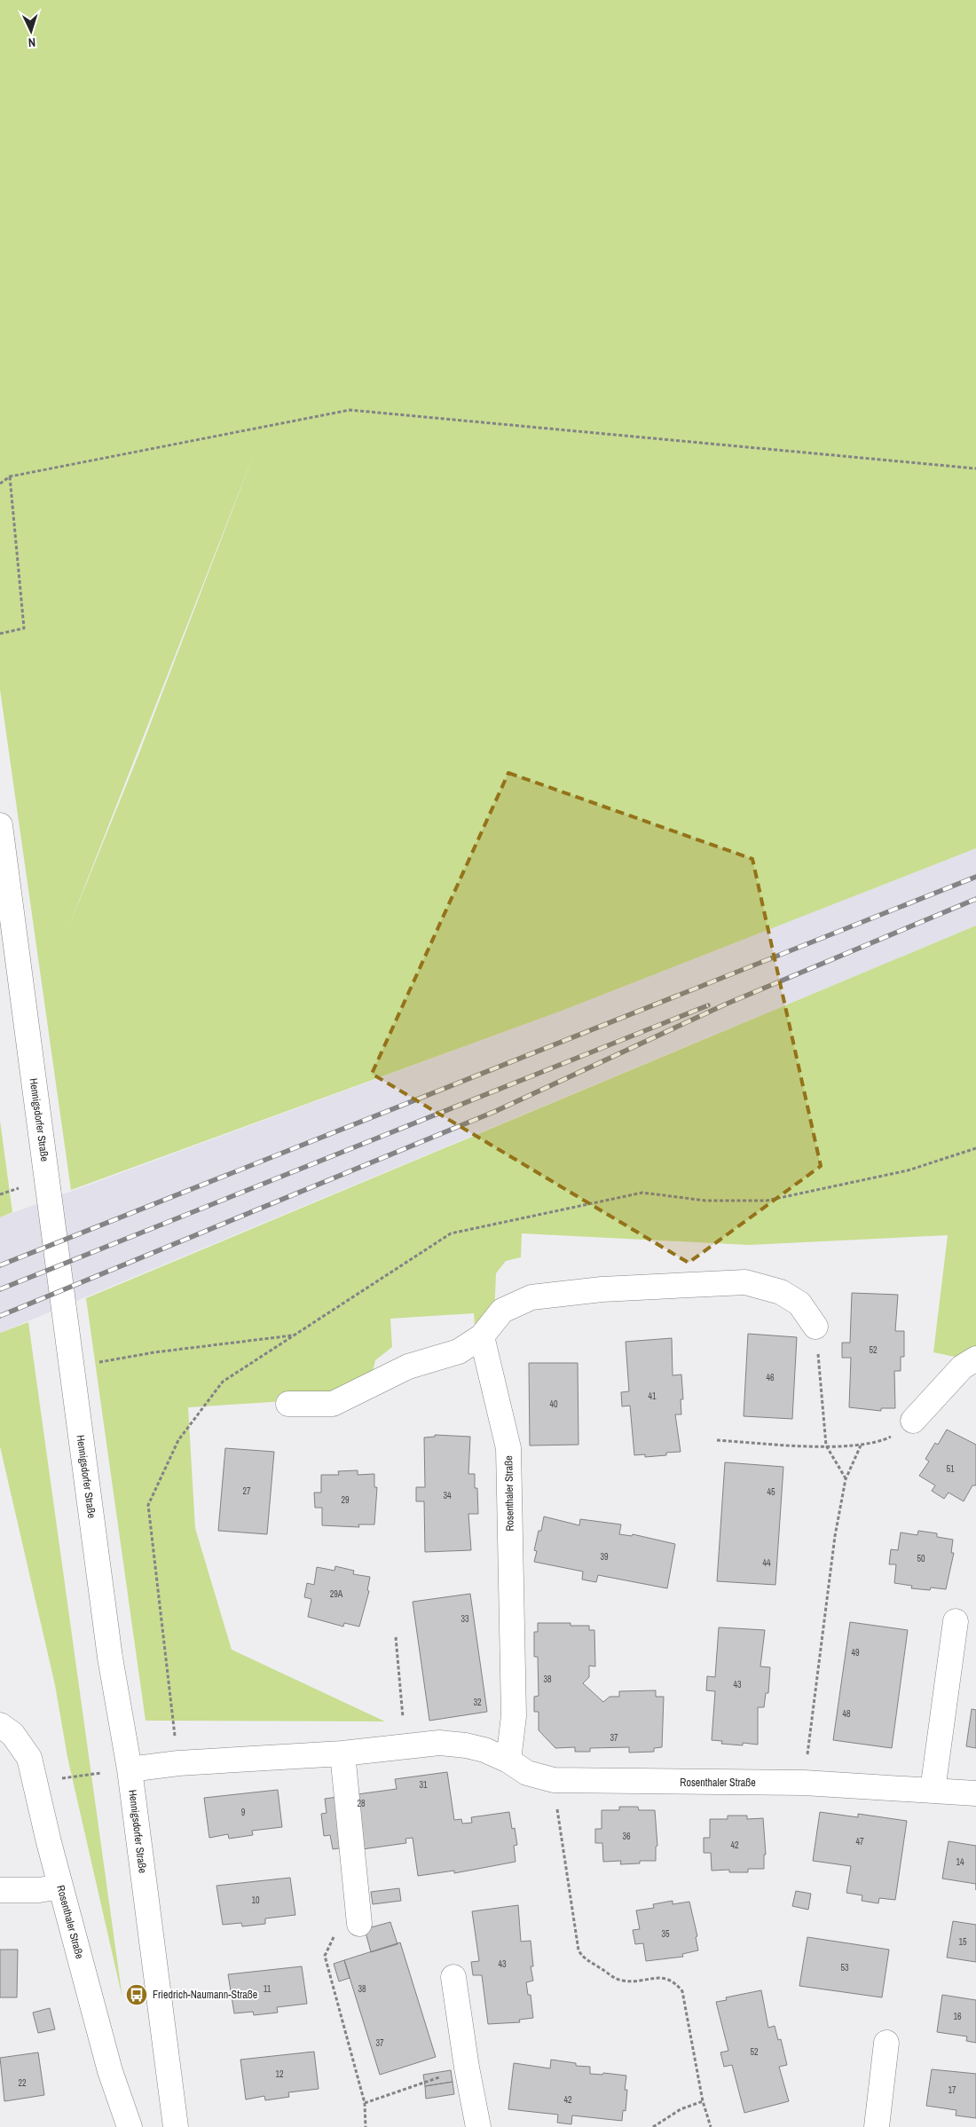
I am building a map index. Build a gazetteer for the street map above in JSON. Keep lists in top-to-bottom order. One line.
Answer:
{"streets":{"street":["Hennigsdorfer Straße","Rosenthaler Straße"]},"crossings":[["Hennigsdorfer Straße","Rosenthaler Straße"]],"places":{"bus stop":["Friedrich-Naumann-Straße"]},"house_numbers":["52","46","41","40","51","27","45","34","29","39","50","44","29A","33","49","38","43","32","48","37","31","28","9","36","47","42","14","10","35","15","43","53","11","38","16","37","52","12","22","17","42"],"north":"bottom"}
